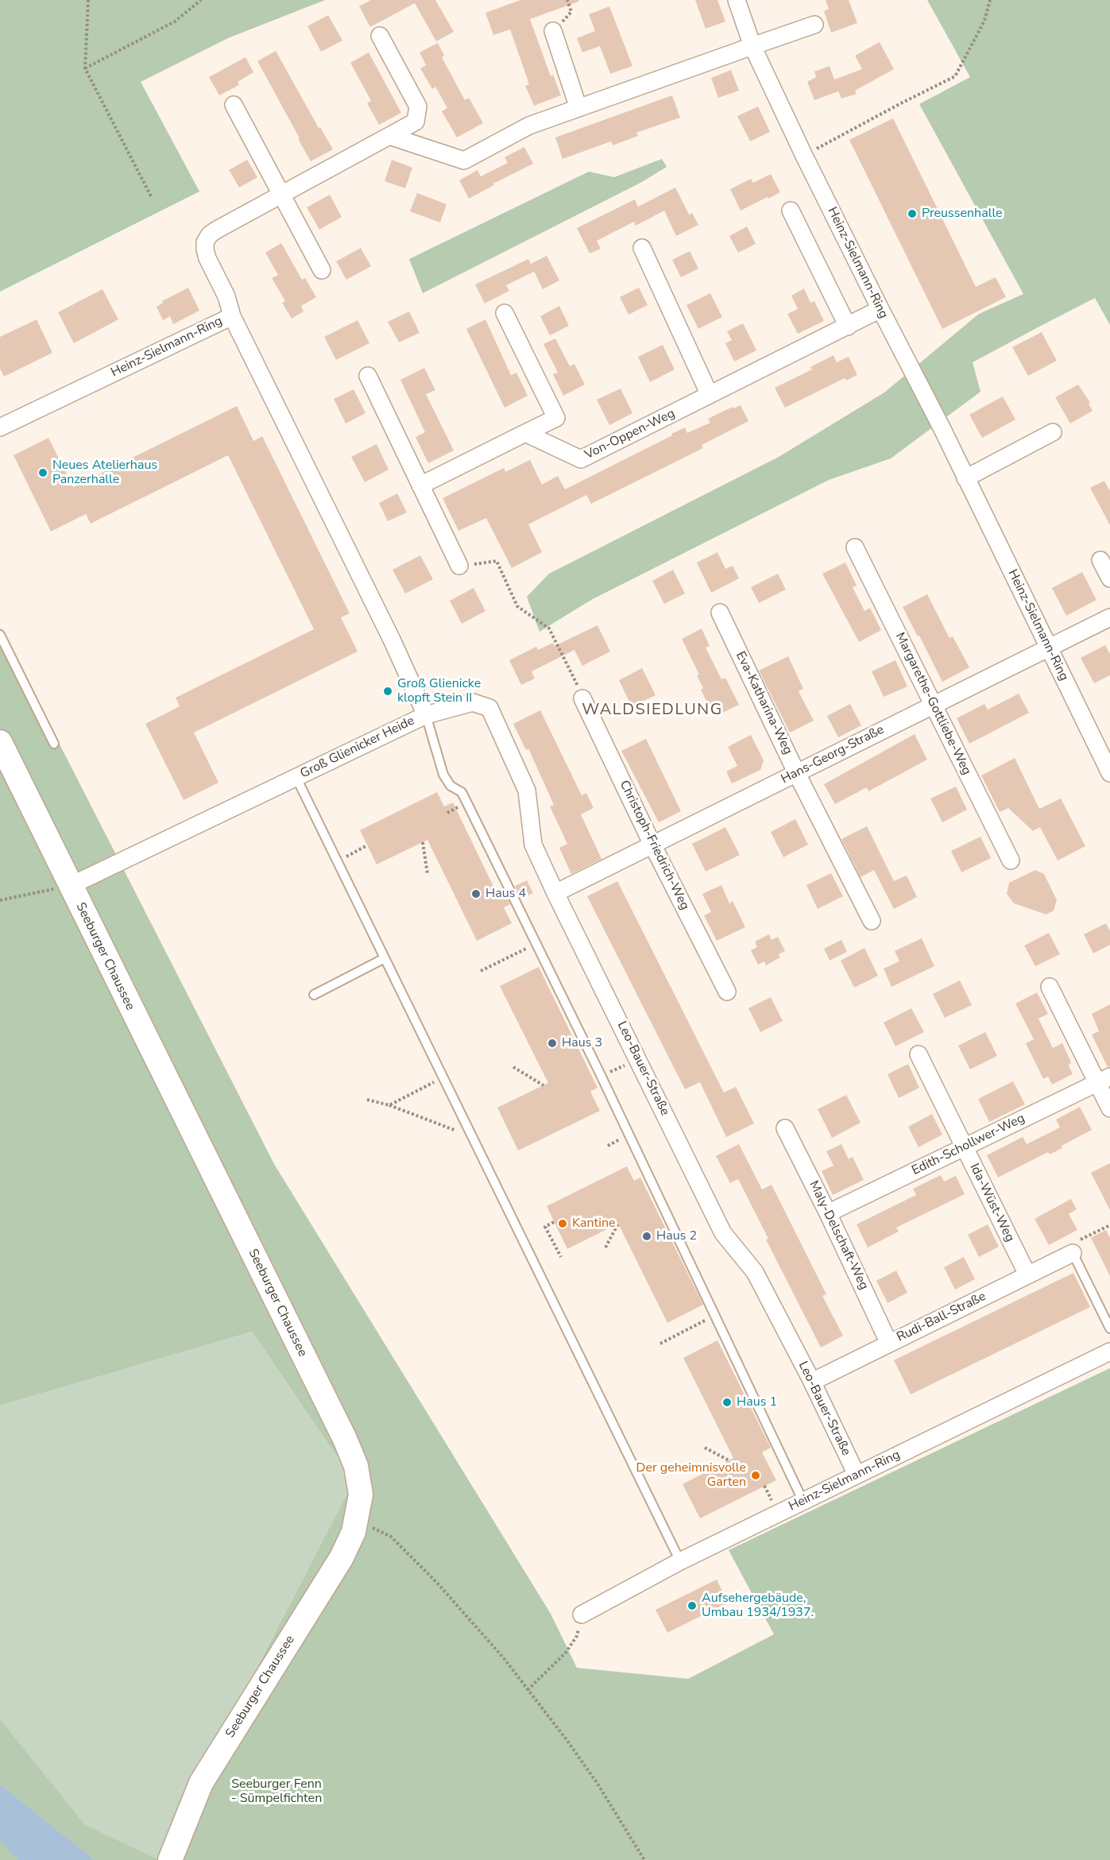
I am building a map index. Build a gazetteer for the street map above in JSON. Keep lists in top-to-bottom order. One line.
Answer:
{"streets":{"street":["Heinz-Sielmann-Ring","Von-Oppen-Weg","Eva-Katharina-Weg","Margarethe-Gottliebe-Weg","Groß Glienicker Heide","Hans-Georg-Straße","Christoph-Friedrich-Weg","Seeburger Chaussee","Leo-Bauer-Straße","Edith-Schollwer-Weg","Ida-Wüst-Weg","Maly-Delschaft-Weg","Rudi-Ball-Straße"]},"crossings":[["Heinz-Sielmann-Ring","Von-Oppen-Weg"],["Heinz-Sielmann-Ring","Groß Glienicker Heide"],["Heinz-Sielmann-Ring","Hans-Georg-Straße"],["Heinz-Sielmann-Ring","Leo-Bauer-Straße"],["Eva-Katharina-Weg","Hans-Georg-Straße"],["Margarethe-Gottliebe-Weg","Hans-Georg-Straße"],["Groß Glienicker Heide","Seeburger Chaussee"],["Groß Glienicker Heide","Leo-Bauer-Straße"],["Hans-Georg-Straße","Christoph-Friedrich-Weg"],["Hans-Georg-Straße","Leo-Bauer-Straße"],["Leo-Bauer-Straße","Rudi-Ball-Straße"],["Edith-Schollwer-Weg","Ida-Wüst-Weg"],["Edith-Schollwer-Weg","Maly-Delschaft-Weg"],["Ida-Wüst-Weg","Rudi-Ball-Straße"],["Maly-Delschaft-Weg","Rudi-Ball-Straße"]],"districts":["WALDSIEDLUNG"],"parks":["Seeburger Fenn - Sümpelfichten"],"places":["Preussenhalle","Neues Atelierhaus Panzerhalle","Groß Glienicke klopft Stein II","Haus 4","Haus 3","Kantine","Haus 2","Haus 1","Der geheimnisvolle Garten","Aufsehergebäude, Umbau 1934/1937."]}
